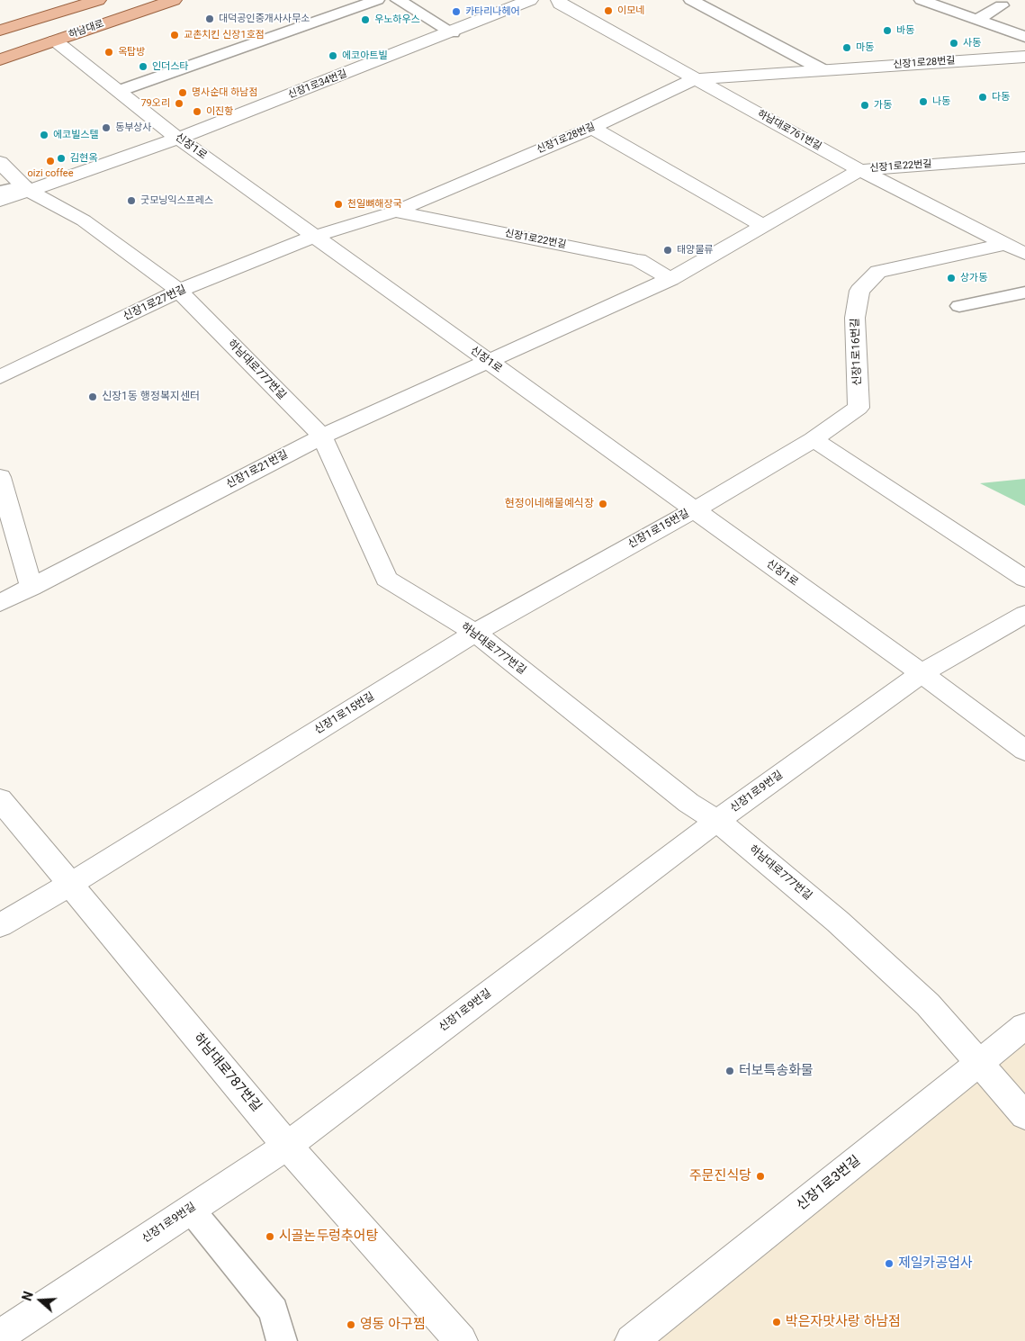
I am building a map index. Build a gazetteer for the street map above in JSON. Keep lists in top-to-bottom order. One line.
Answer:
{"streets":{"main road":["하남대로"],"street":["신장1로28번길","신장1로34번길","하남대로761번길","신장1로","신장1로22번길","신장1로27번길","신장1로16번길","하남대로777번길","신장1로21번길","신장1로15번길","신장1로9번길","하남대로787번길","신장1로3번길"]},"crossings":[["하남대로","신장1로"],["신장1로28번길","하남대로761번길"],["신장1로28번길","신장1로"],["신장1로28번길","신장1로22번길"],["신장1로28번길","신장1로27번길"],["신장1로34번길","신장1로"],["신장1로34번길","하남대로777번길"],["하남대로761번길","신장1로22번길"],["하남대로761번길","신장1로16번길"],["신장1로","신장1로22번길"],["신장1로","신장1로27번길"],["신장1로","신장1로16번길"],["신장1로","신장1로21번길"],["신장1로","신장1로15번길"],["신장1로","신장1로9번길"],["신장1로22번길","신장1로21번길"],["신장1로27번길","하남대로777번길"],["신장1로16번길","신장1로15번길"],["하남대로777번길","신장1로21번길"],["하남대로777번길","신장1로15번길"],["하남대로777번길","신장1로9번길"],["하남대로777번길","신장1로3번길"],["신장1로15번길","하남대로787번길"],["신장1로9번길","하남대로787번길"]],"places":["이모네","카타리나헤어","대덕공인중개사사무소","우노하우스","바동","교촌치킨 신장1호점","사동","마동","옥탑방","에코아트빌","인더스타","명사순대 하남점","다동","나동","79오리","가동","이진항","동부상사","에코빌스텔","김현옥","oizi coffee","굿모닝익스프레스","천일뼈해장국","태양물류","상가동","신장1동 행정복지센터","현정이네해물예식장","터보특송화물","주문진식당","시골논두렁추어탕","제일카공업사","박은자맛사랑 하남점","영동 아구찜"],"north":"left"}
